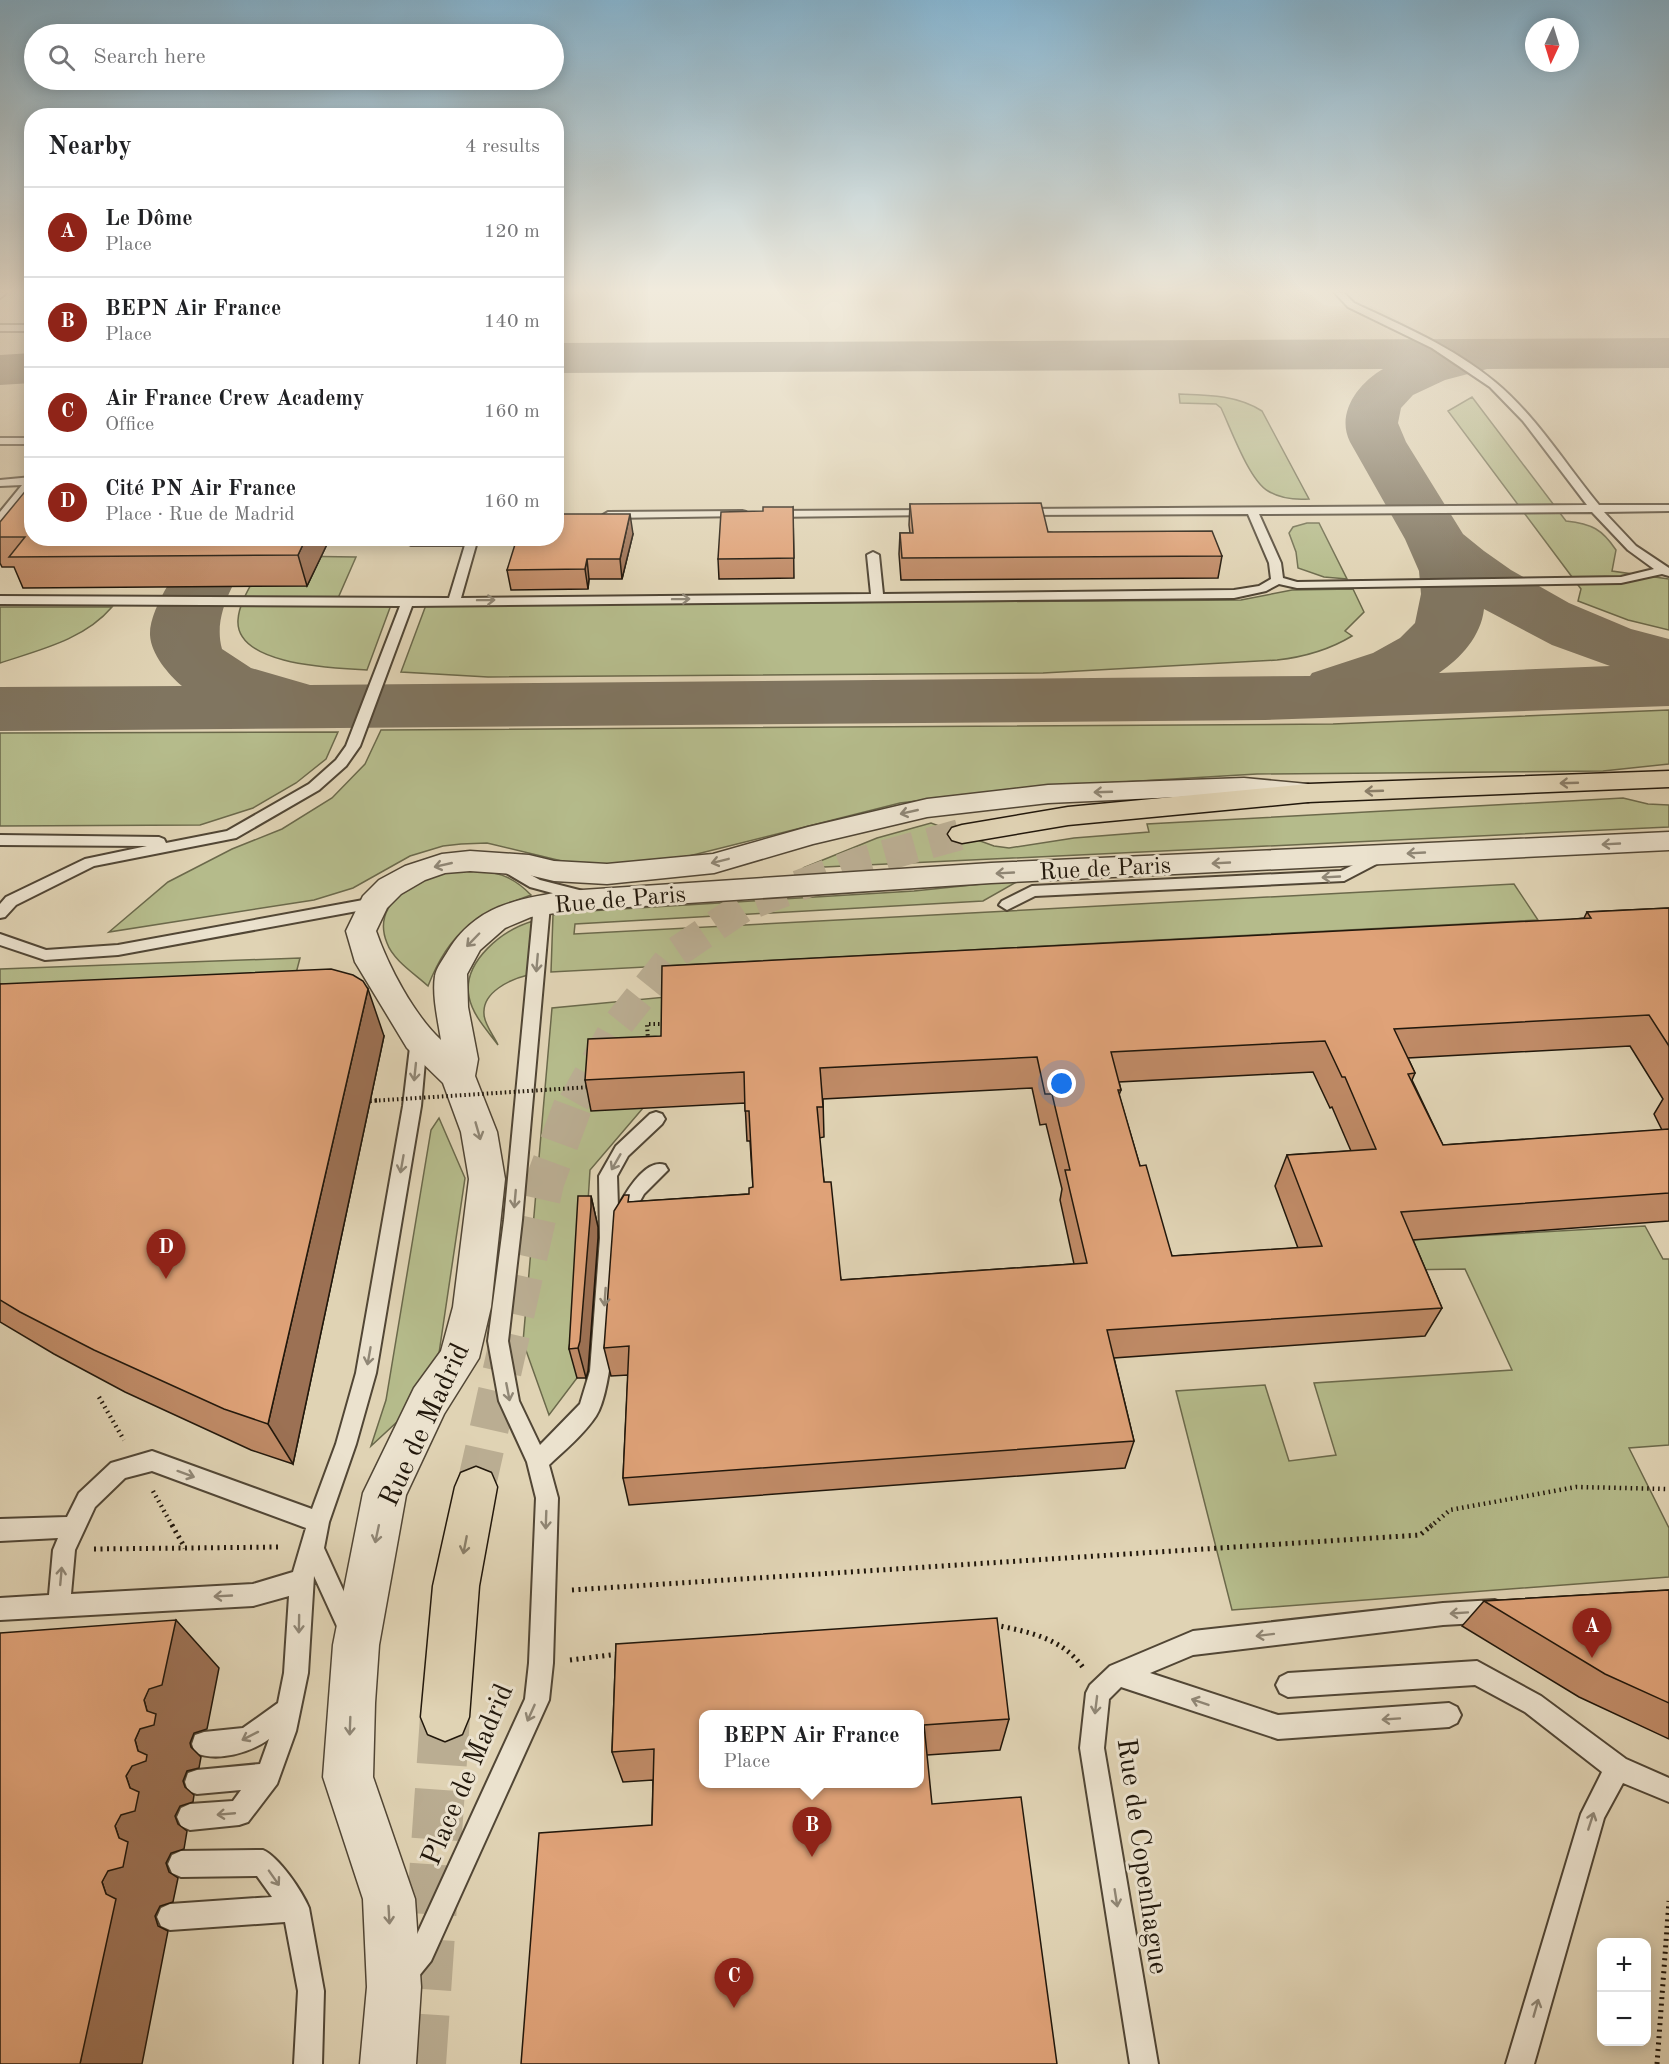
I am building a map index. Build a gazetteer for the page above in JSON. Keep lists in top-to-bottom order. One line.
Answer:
{"streets":{"street":["Rue de Paris","Rue de Madrid"],"lane":["Place de Madrid","Rue de Copenhague"]},"crossings":[["Rue de Paris","Rue de Madrid"],["Rue de Paris","Place de Madrid"],["Rue de Madrid","Place de Madrid"]],"one_way":["Rue de Madrid","Rue de Copenhague"],"north":"bottom","page":{"search":"Search here","heading":["Nearby","4 results"],"list":[{"mark":"A","name":"Le Dôme","note":"Place","value":"120 m"},{"mark":"B","name":"BEPN Air France","note":"Place","value":"140 m"},{"mark":"C","name":"Air France Crew Academy","note":"Office","value":"160 m"},{"mark":"D","name":"Cité PN Air France","note":"Place · Rue de Madrid","value":"160 m"}],"pins":["D","A","B","C"],"popup":["BEPN Air France","Place"],"map_buttons":["+","−"]}}
